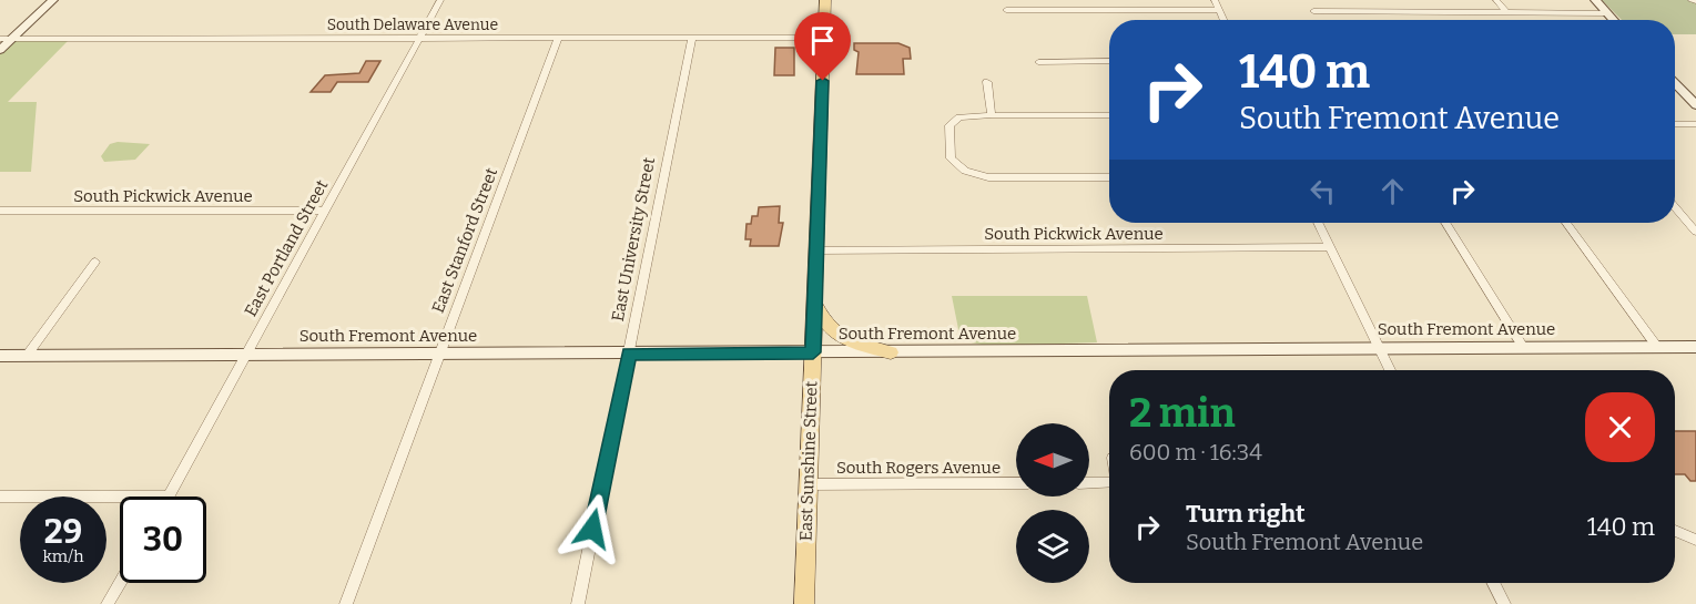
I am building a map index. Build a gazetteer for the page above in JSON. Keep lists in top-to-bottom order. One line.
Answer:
{"streets":{"main road":["East Sunshine Street"],"street":["South Delaware Avenue","South Pickwick Avenue","East University Street","East Stanford Street","East Portland Street","South Fremont Avenue","South Rogers Avenue"]},"crossings":[["South Delaware Avenue","East University Street"],["South Delaware Avenue","East Stanford Street"],["South Delaware Avenue","East Portland Street"],["South Delaware Avenue","East Sunshine Street"],["South Pickwick Avenue","East Portland Street"],["South Pickwick Avenue","East Sunshine Street"],["East University Street","South Fremont Avenue"],["East Stanford Street","South Fremont Avenue"],["East Portland Street","South Fremont Avenue"],["South Fremont Avenue","East Sunshine Street"],["East Sunshine Street","South Rogers Avenue"]],"north":"left","page":{"turn":["140 m","South Fremont Avenue"],"heading":["2 min","600 m · 16:34"],"list":[{"name":"Turn right","note":"South Fremont Avenue","value":"140 m"}],"speed":"29 km/h","limit":"30"}}
